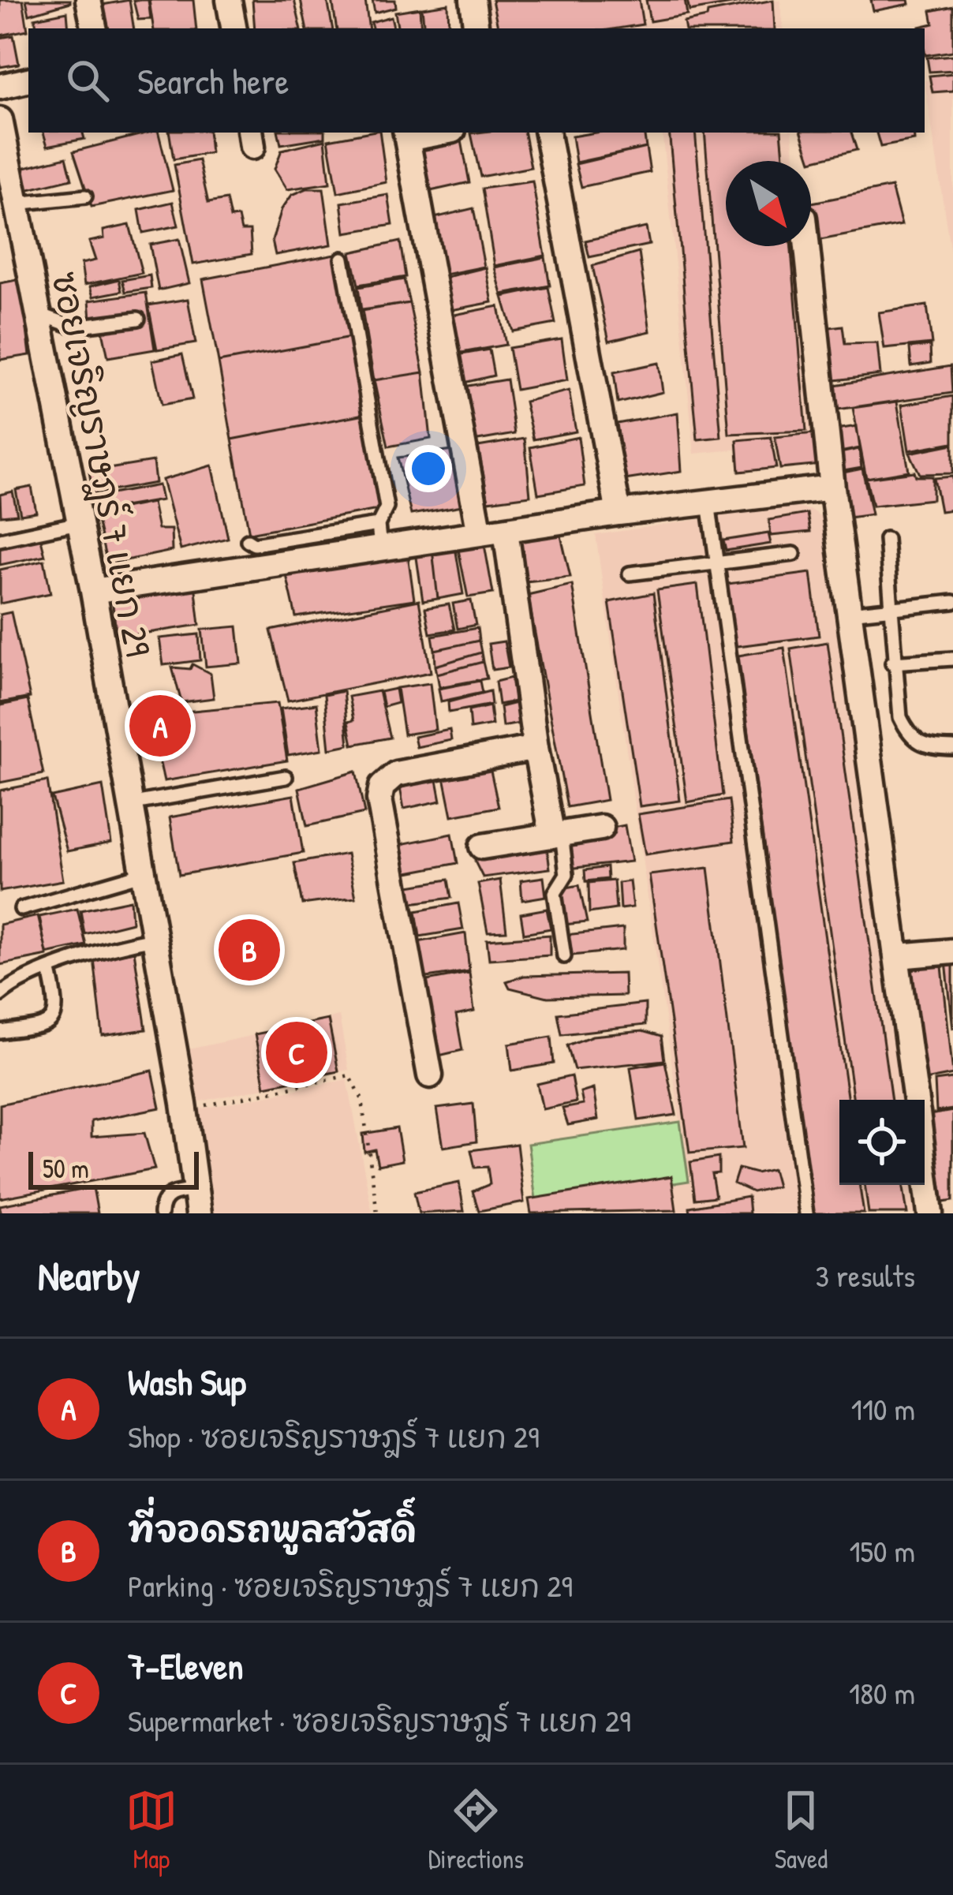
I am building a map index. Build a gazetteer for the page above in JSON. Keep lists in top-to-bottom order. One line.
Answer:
{"streets":{"street":["ซอยเจริญราษฎร์ 7 แยก 29"]},"scale_bar":"50 m","north":"bottom right","page":{"search":"Search here","pins":["A","B","C"],"scale":"50 m","heading":["Nearby","3 results"],"list":[{"mark":"A","name":"Wash Sup","note":"Shop · ซอยเจริญราษฎร์ 7 แยก 29","value":"110 m"},{"mark":"B","name":"ที่จอดรถพูลสวัสดิ์","note":"Parking · ซอยเจริญราษฎร์ 7 แยก 29","value":"150 m"},{"mark":"C","name":"7-Eleven","note":"Supermarket · ซอยเจริญราษฎร์ 7 แยก 29","value":"180 m"}],"nav":["Map","Directions","Saved"]}}
